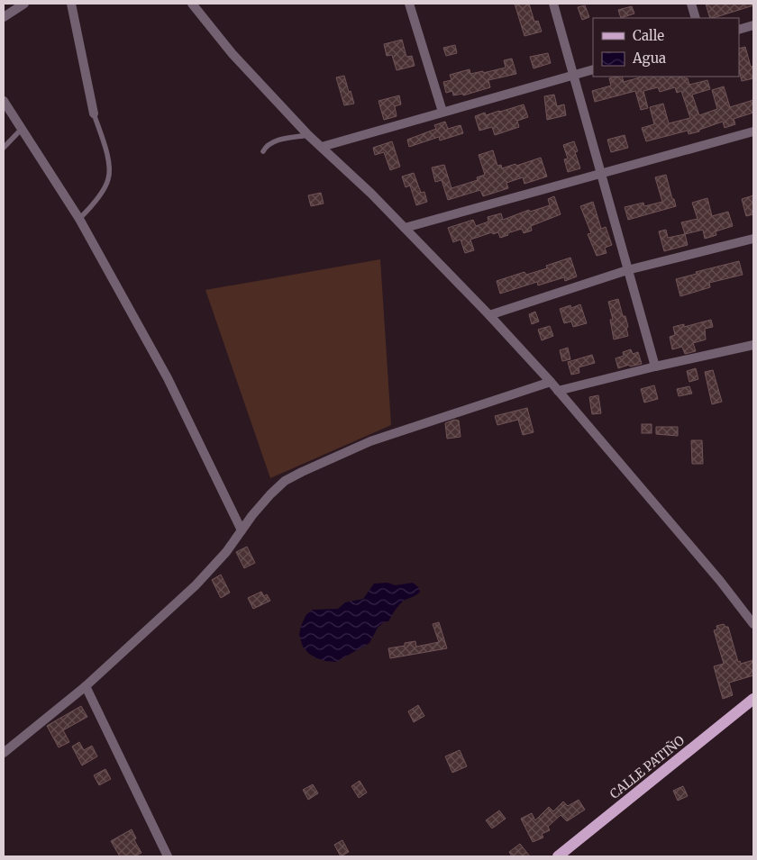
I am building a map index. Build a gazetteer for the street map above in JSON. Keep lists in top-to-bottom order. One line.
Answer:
{"streets":{"main road":["CALLE PATIÑO"]},"legend":["Calle","Agua"]}
